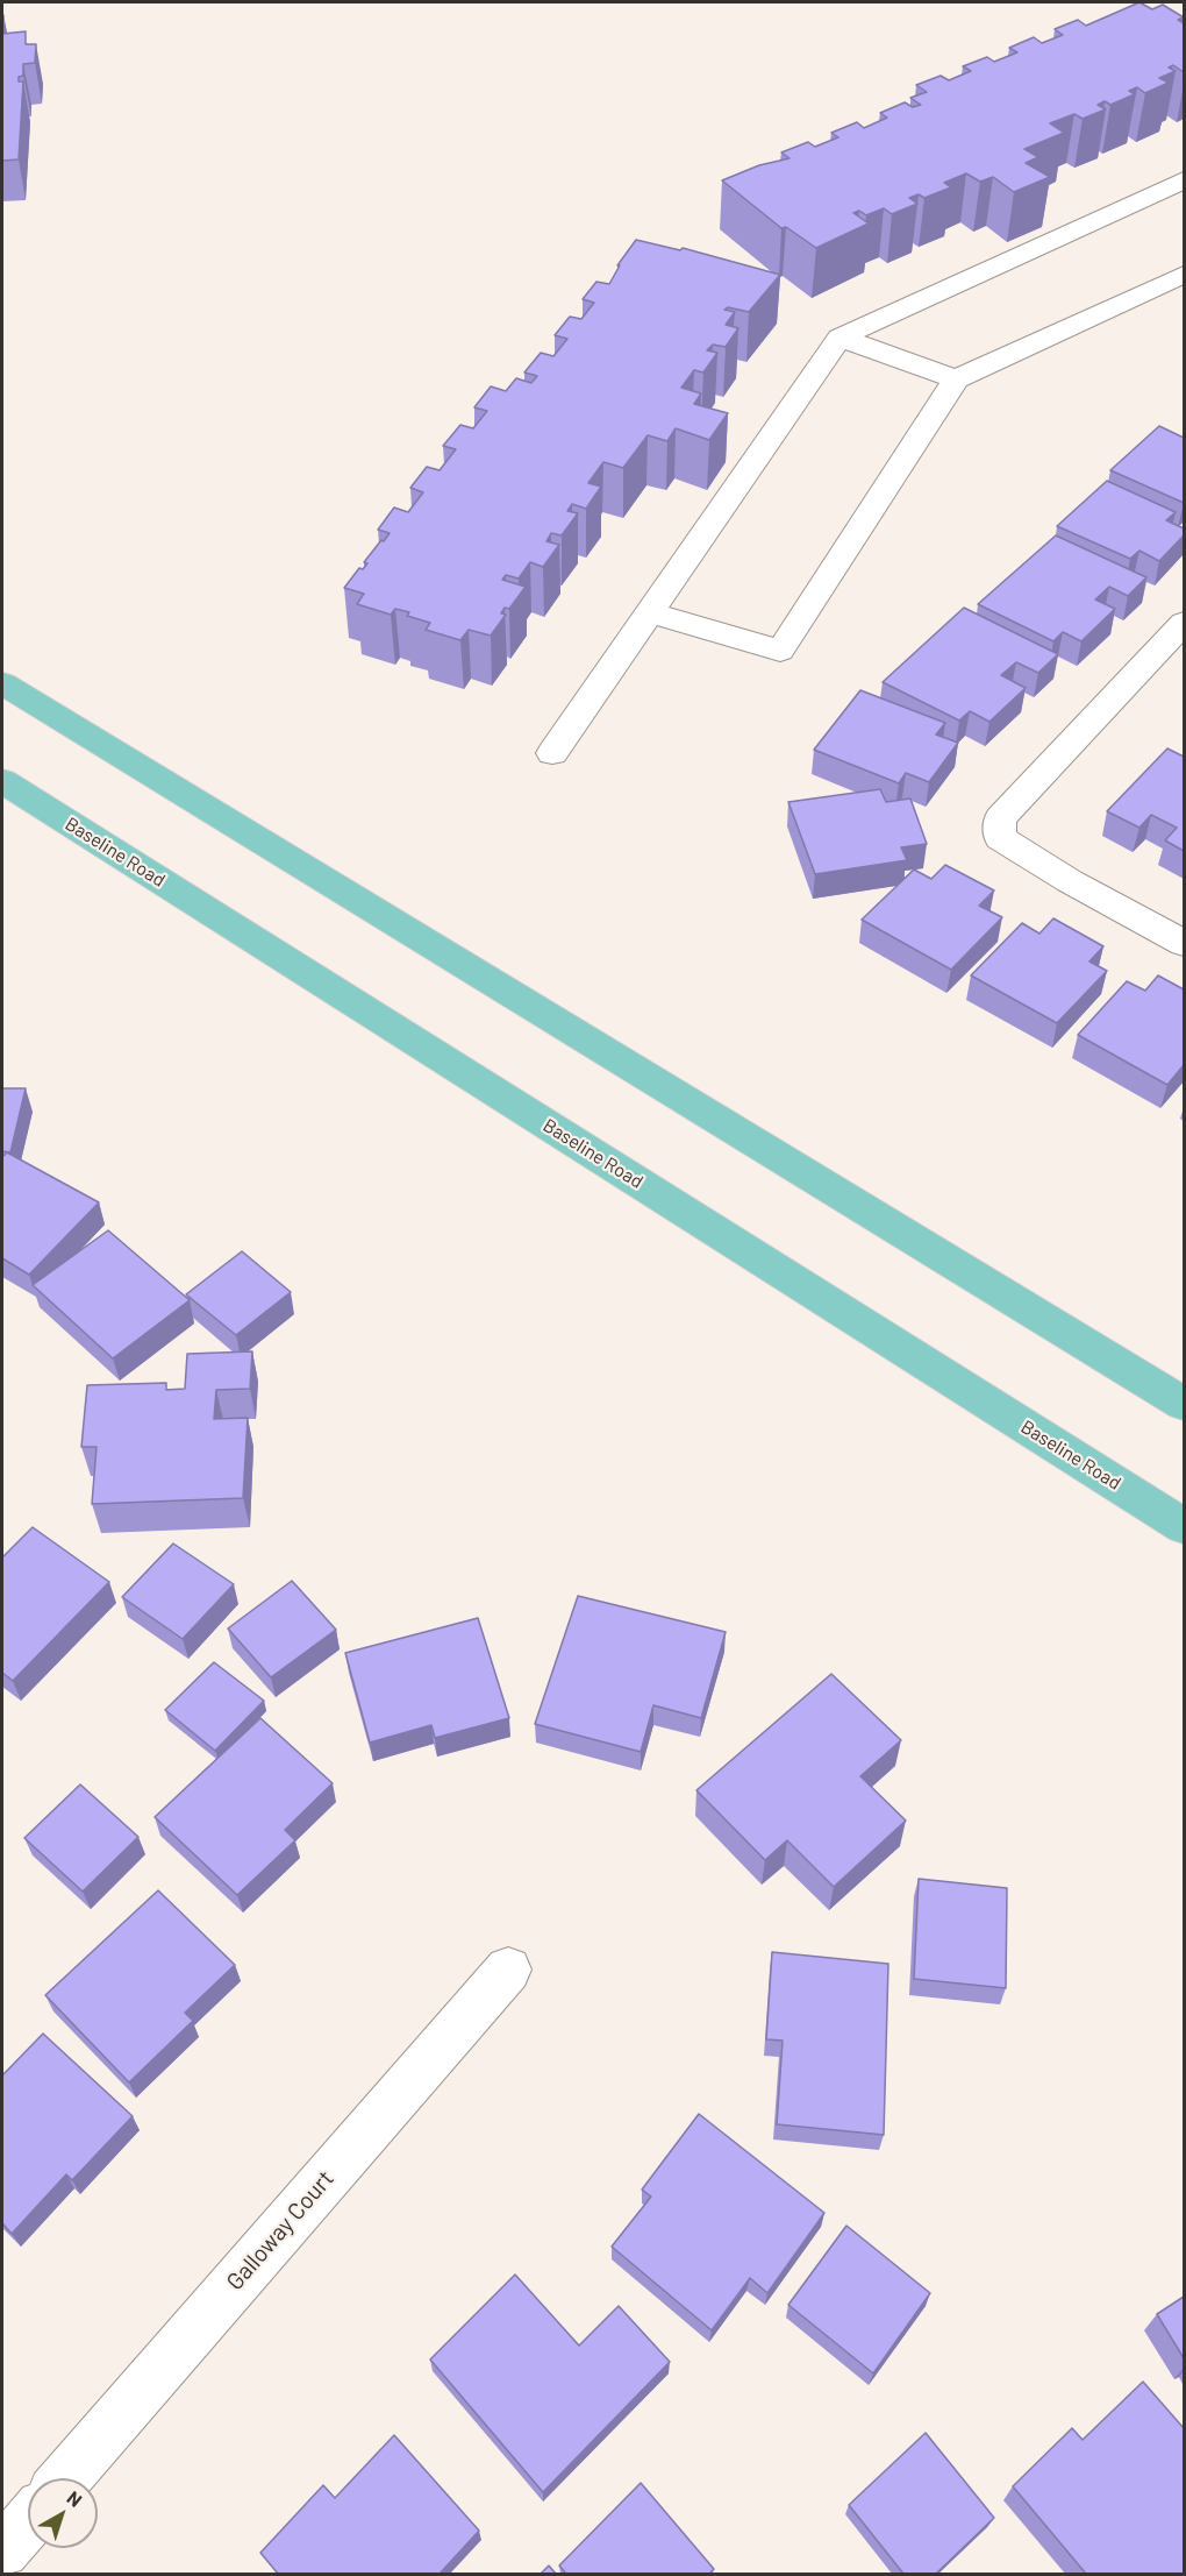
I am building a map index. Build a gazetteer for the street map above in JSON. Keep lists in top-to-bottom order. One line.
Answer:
{"streets":{"main road":["Baseline Road"],"street":["Galloway Court"]},"north":"top right"}
